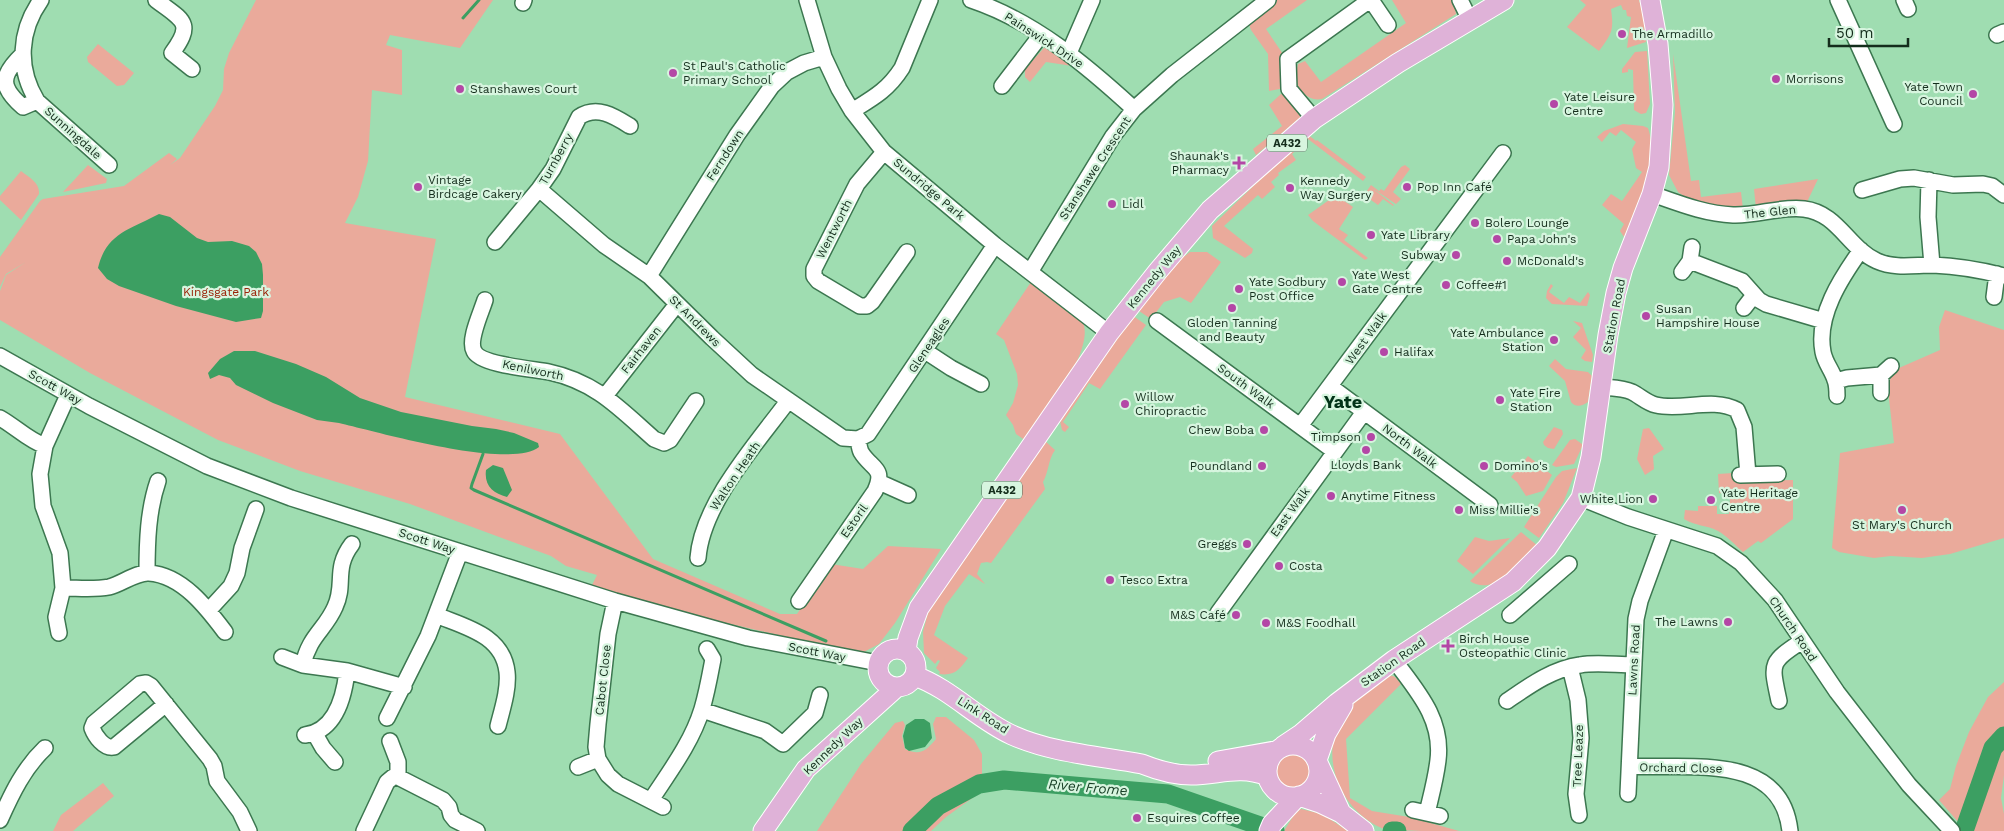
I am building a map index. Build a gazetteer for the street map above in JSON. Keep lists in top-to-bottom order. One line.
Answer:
{"streets":{"main road":["A432","Kennedy Way","Station Road","Link Road"],"street":["Painswick Drive","Sunningdale","Ferndown","Turnberry","Stanshawe Crescent","Sundridge Park","The Glen","Wentworth","St Andrews","West Walk","Gleneagles","Fairhaven","Kenilworth","South Walk","Scott Way","North Walk","Walton Heath","East Walk","Estoril","Church Road","Lawns Road","Cabot Close","Tree Leaze","Orchard Close"]},"crossings":[["Painswick Drive","Stanshawe Crescent"],["Ferndown","Sundridge Park"],["Ferndown","St Andrews"],["Turnberry","St Andrews"],["Stanshawe Crescent","Sundridge Park"],["Sundridge Park","Wentworth"],["Sundridge Park","Kennedy Way"],["Sundridge Park","Gleneagles"],["The Glen","Station Road"],["Kennedy Way","Scott Way"],["Kennedy Way","Link Road"],["Station Road","Church Road"],["Station Road","Link Road"],["St Andrews","Gleneagles"],["St Andrews","Fairhaven"],["St Andrews","Walton Heath"],["West Walk","South Walk"],["West Walk","North Walk"],["Fairhaven","Kenilworth"],["South Walk","East Walk"],["Scott Way","Cabot Close"],["Scott Way","Link Road"],["North Walk","East Walk"],["Church Road","Lawns Road"],["Lawns Road","Orchard Close"]],"districts":["Yate"],"water":["River Frome"],"parks":["Kingsgate Park"],"places":{"other":["The Armadillo","St Paul's Catholic Primary School","Morrisons","Stanshawes Court","Yate Town Council","Yate Leisure Centre","Vintage Birdcage Cakery","Pop Inn Café","Kennedy Way Surgery","Lidl","Bolero Lounge","Yate Library","Papa John's","Subway","McDonald's","Yate West Gate Centre","Coffee#1","Yate Sodbury Post Office","Gloden Tanning and Beauty","Susan Hampshire House","Yate Ambulance Station","Halifax","Yate Fire Station","Willow Chiropractic","Chew Boba","Timpson","Lloyds Bank","Poundland","Domino's","Anytime Fitness","White Lion","Yate Heritage Centre","Miss Millie's","St Mary's Church","Greggs","Costa","Tesco Extra","M&S Café","The Lawns","M&S Foodhall","Esquires Coffee"],"health":["Shaunak's Pharmacy","Birch House Osteopathic Clinic"]},"scale_bar":"50 m"}
